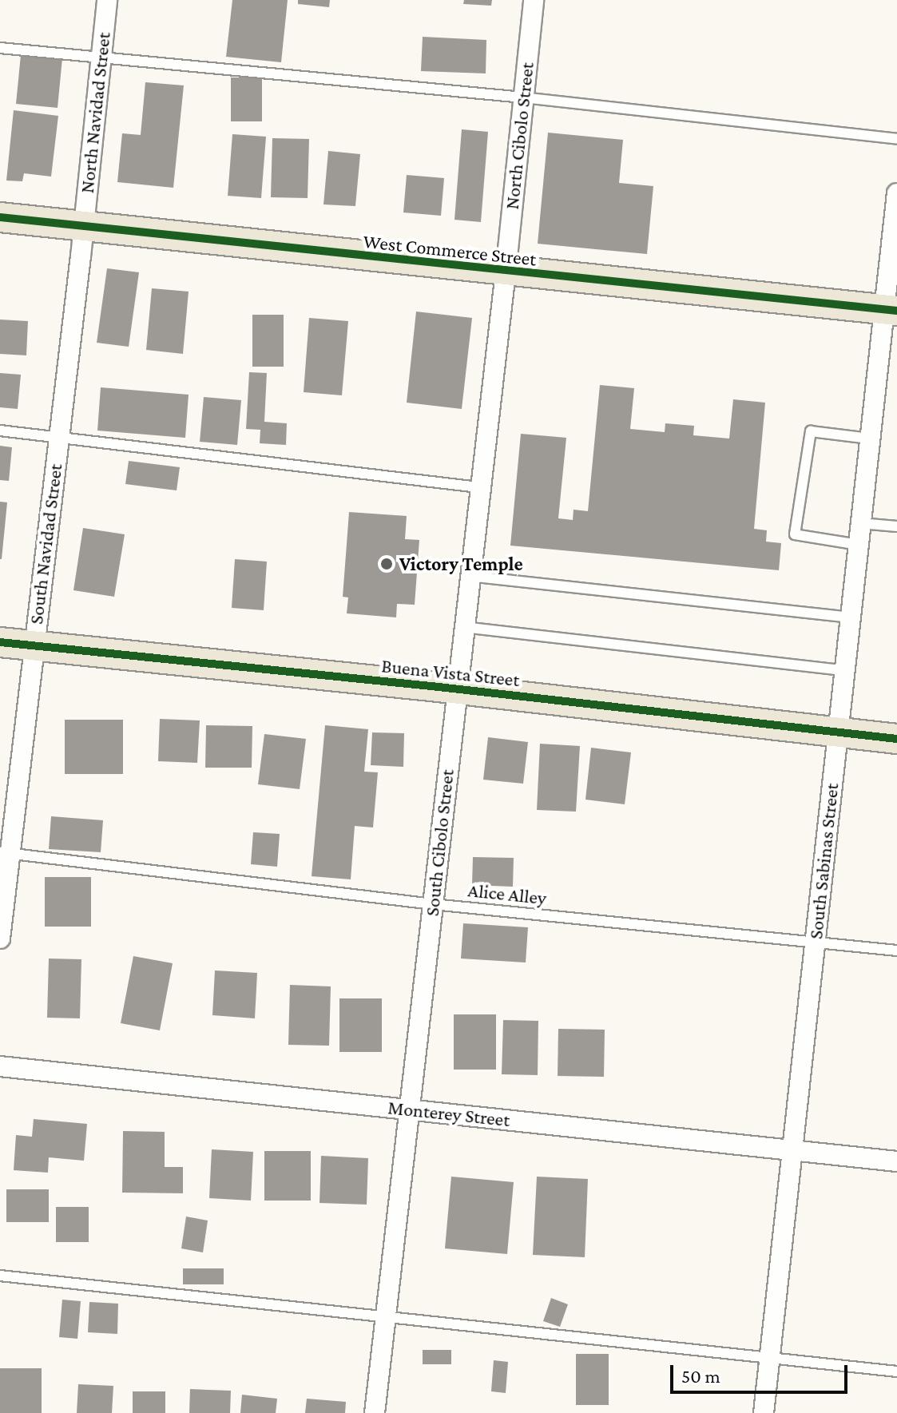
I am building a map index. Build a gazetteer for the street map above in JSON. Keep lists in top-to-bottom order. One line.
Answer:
{"streets":{"main road":["West Commerce Street","Buena Vista Street"],"street":["North Navidad Street","North Cibolo Street","South Navidad Street","South Cibolo Street","South Sabinas Street","Monterey Street"],"lane":["Alice Alley"]},"crossings":[["North Navidad Street","West Commerce Street"],["North Navidad Street","South Navidad Street"],["North Cibolo Street","West Commerce Street"],["North Cibolo Street","South Cibolo Street"],["West Commerce Street","South Navidad Street"],["West Commerce Street","South Cibolo Street"],["West Commerce Street","South Sabinas Street"],["South Navidad Street","Buena Vista Street"],["South Navidad Street","Alice Alley"],["Buena Vista Street","South Cibolo Street"],["Buena Vista Street","South Sabinas Street"],["South Cibolo Street","Alice Alley"],["South Cibolo Street","Monterey Street"],["South Sabinas Street","Alice Alley"],["South Sabinas Street","Monterey Street"]],"places":["Victory Temple"],"scale_bar":"50 m"}
